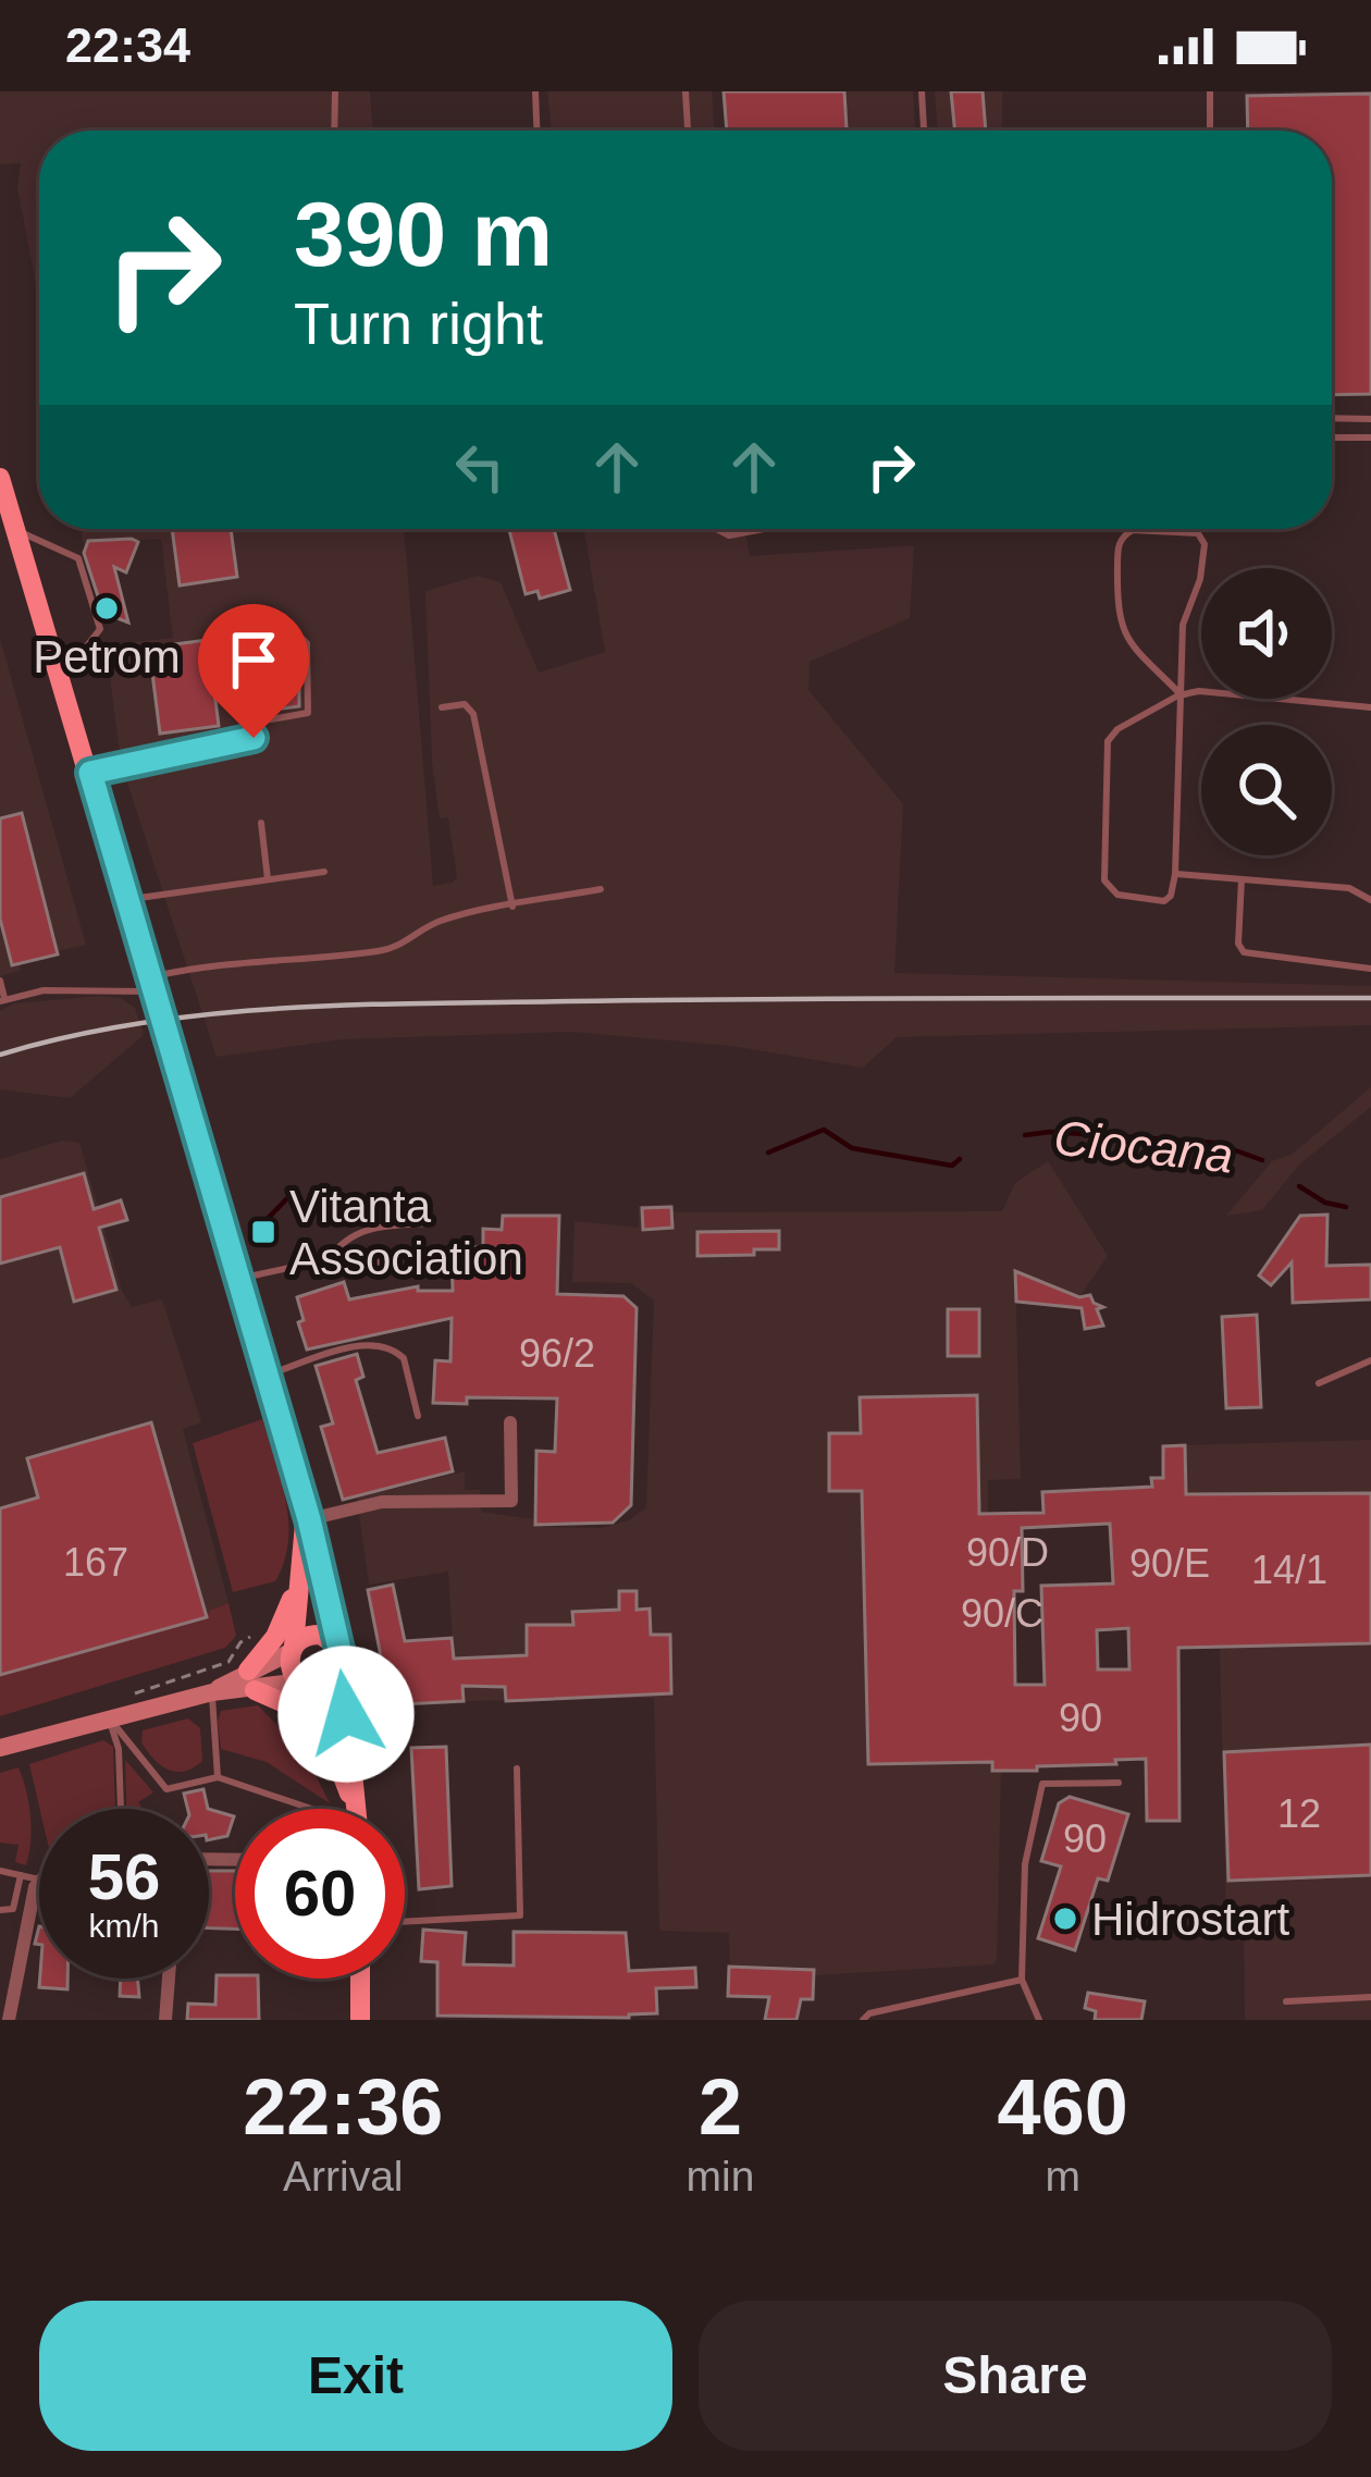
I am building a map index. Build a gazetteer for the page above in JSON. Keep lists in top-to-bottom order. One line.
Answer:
{"water":["Ciocana"],"places":{"other":["Petrom","Hidrostart"],"transit":["Vitanta Association"]},"house_numbers":["96/2","90/D","167","90/E","14/1","90/C","90","12","90"],"page":{"status":"22:34","turn":["390 m","Turn right"],"speed":"56 km/h","limit":"60","eta":["22:36","Arrival","2","min","460","m"],"buttons":["Exit","Share"]}}
